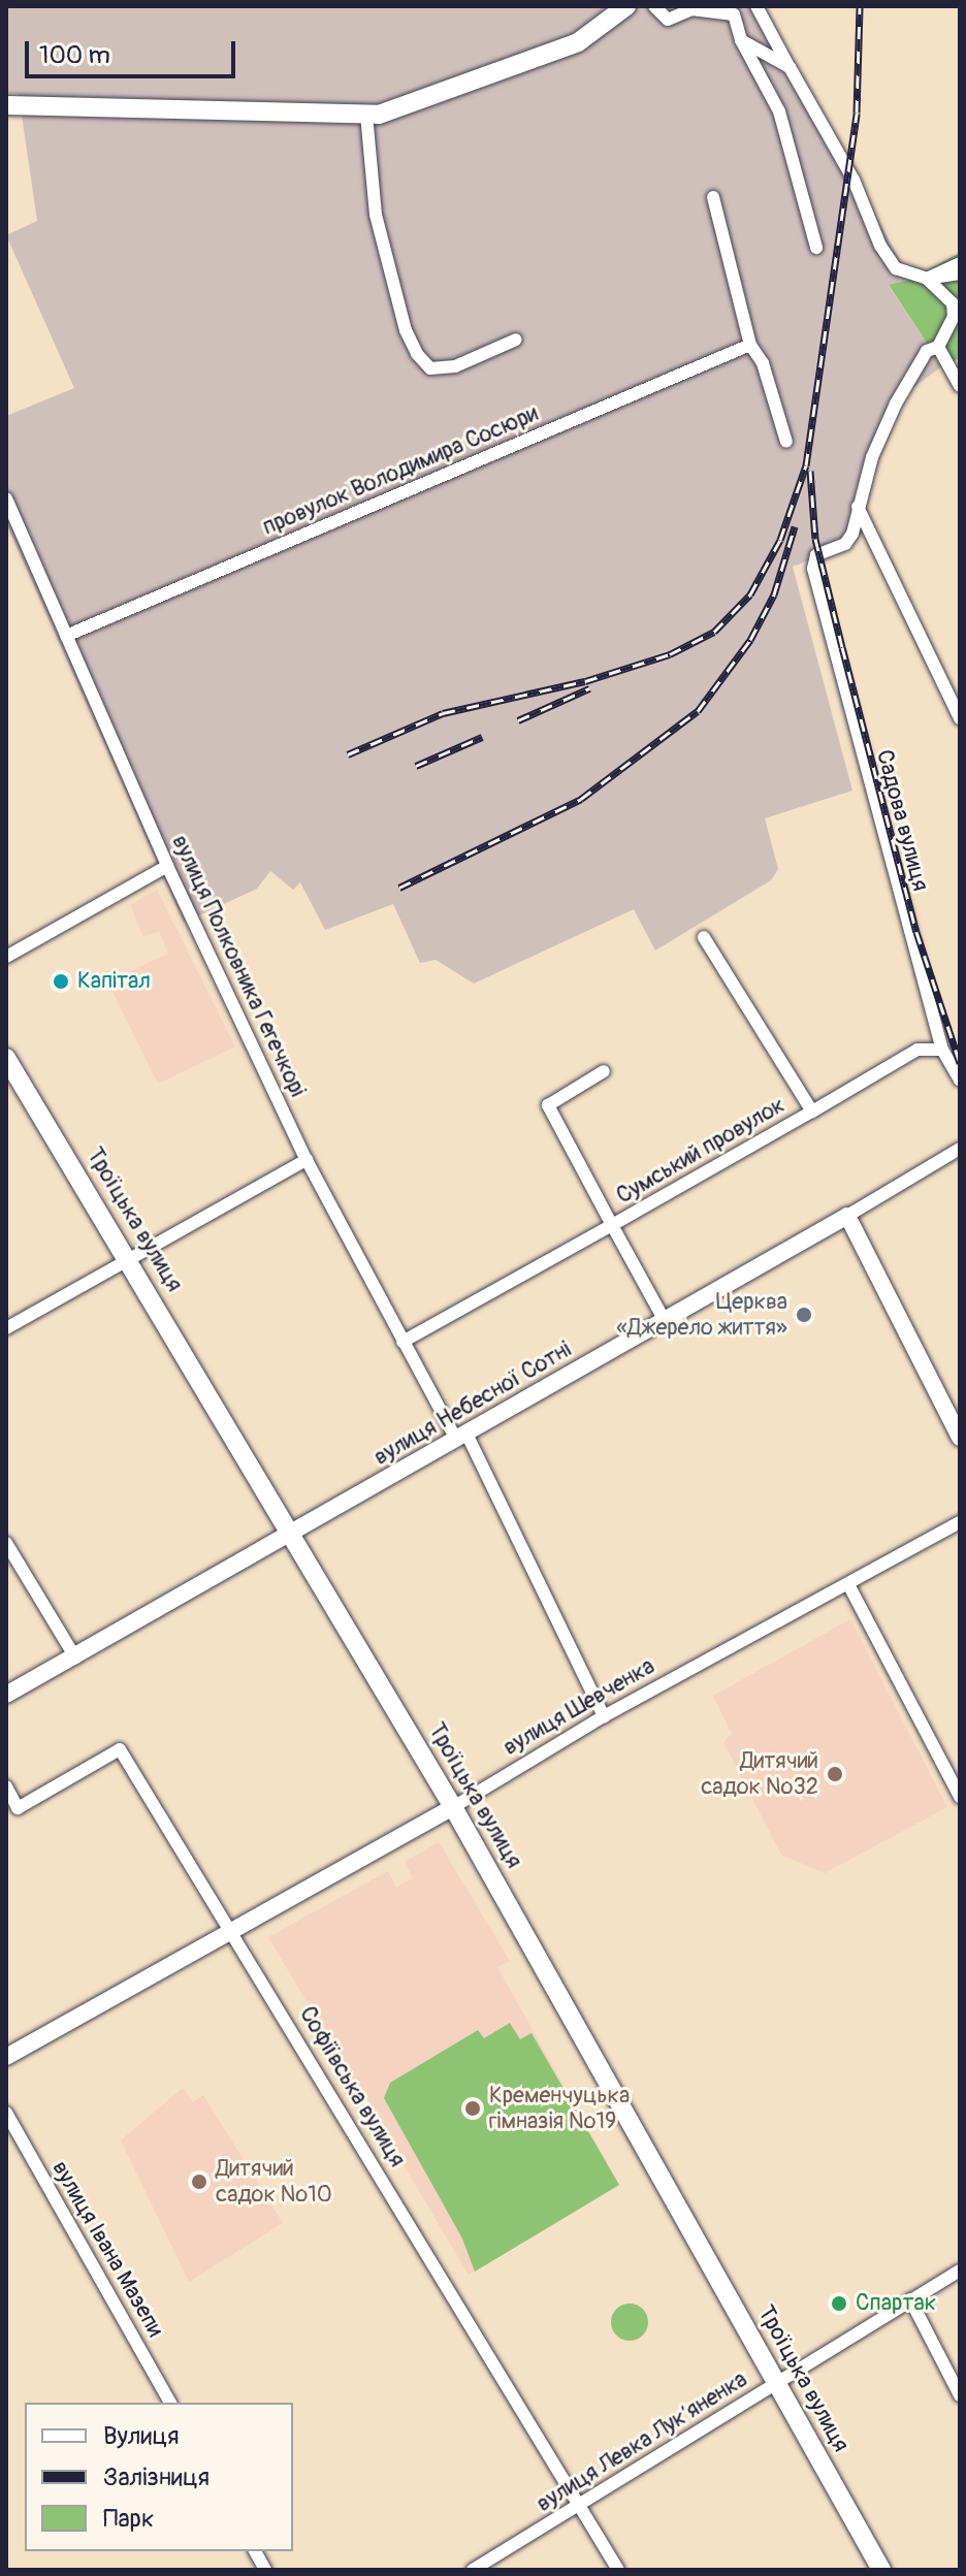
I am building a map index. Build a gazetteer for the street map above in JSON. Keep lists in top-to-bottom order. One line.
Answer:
{"streets":{"main road":["Троїцька вулиця"],"street":["провулок Володимира Сосюри","Садова вулиця","вулиця Полковника Гегечкорі","Сумський провулок","вулиця Небесної Сотні","вулиця Шевченка","Софіївська вулиця","вулиця Івана Мазепи","вулиця Левка Лукʼяненка"]},"crossings":[["провулок Володимира Сосюри","вулиця Полковника Гегечкорі"],["вулиця Полковника Гегечкорі","вулиця Небесної Сотні"],["вулиця Полковника Гегечкорі","вулиця Шевченка"],["Сумський провулок","вулиця Небесної Сотні"],["Троїцька вулиця","вулиця Небесної Сотні"],["Троїцька вулиця","вулиця Шевченка"],["Троїцька вулиця","вулиця Левка Лукʼяненка"],["вулиця Шевченка","Софіївська вулиця"],["Софіївська вулиця","вулиця Левка Лукʼяненка"]],"places":["Капітал","Церква «Джерело життя»","Дитячий садок №32","Кременчуцька гімназія №19","Дитячий садок №10","Спартак"],"legend":["Вулиця","Залізниця","Парк"],"scale_bar":"100 m"}
